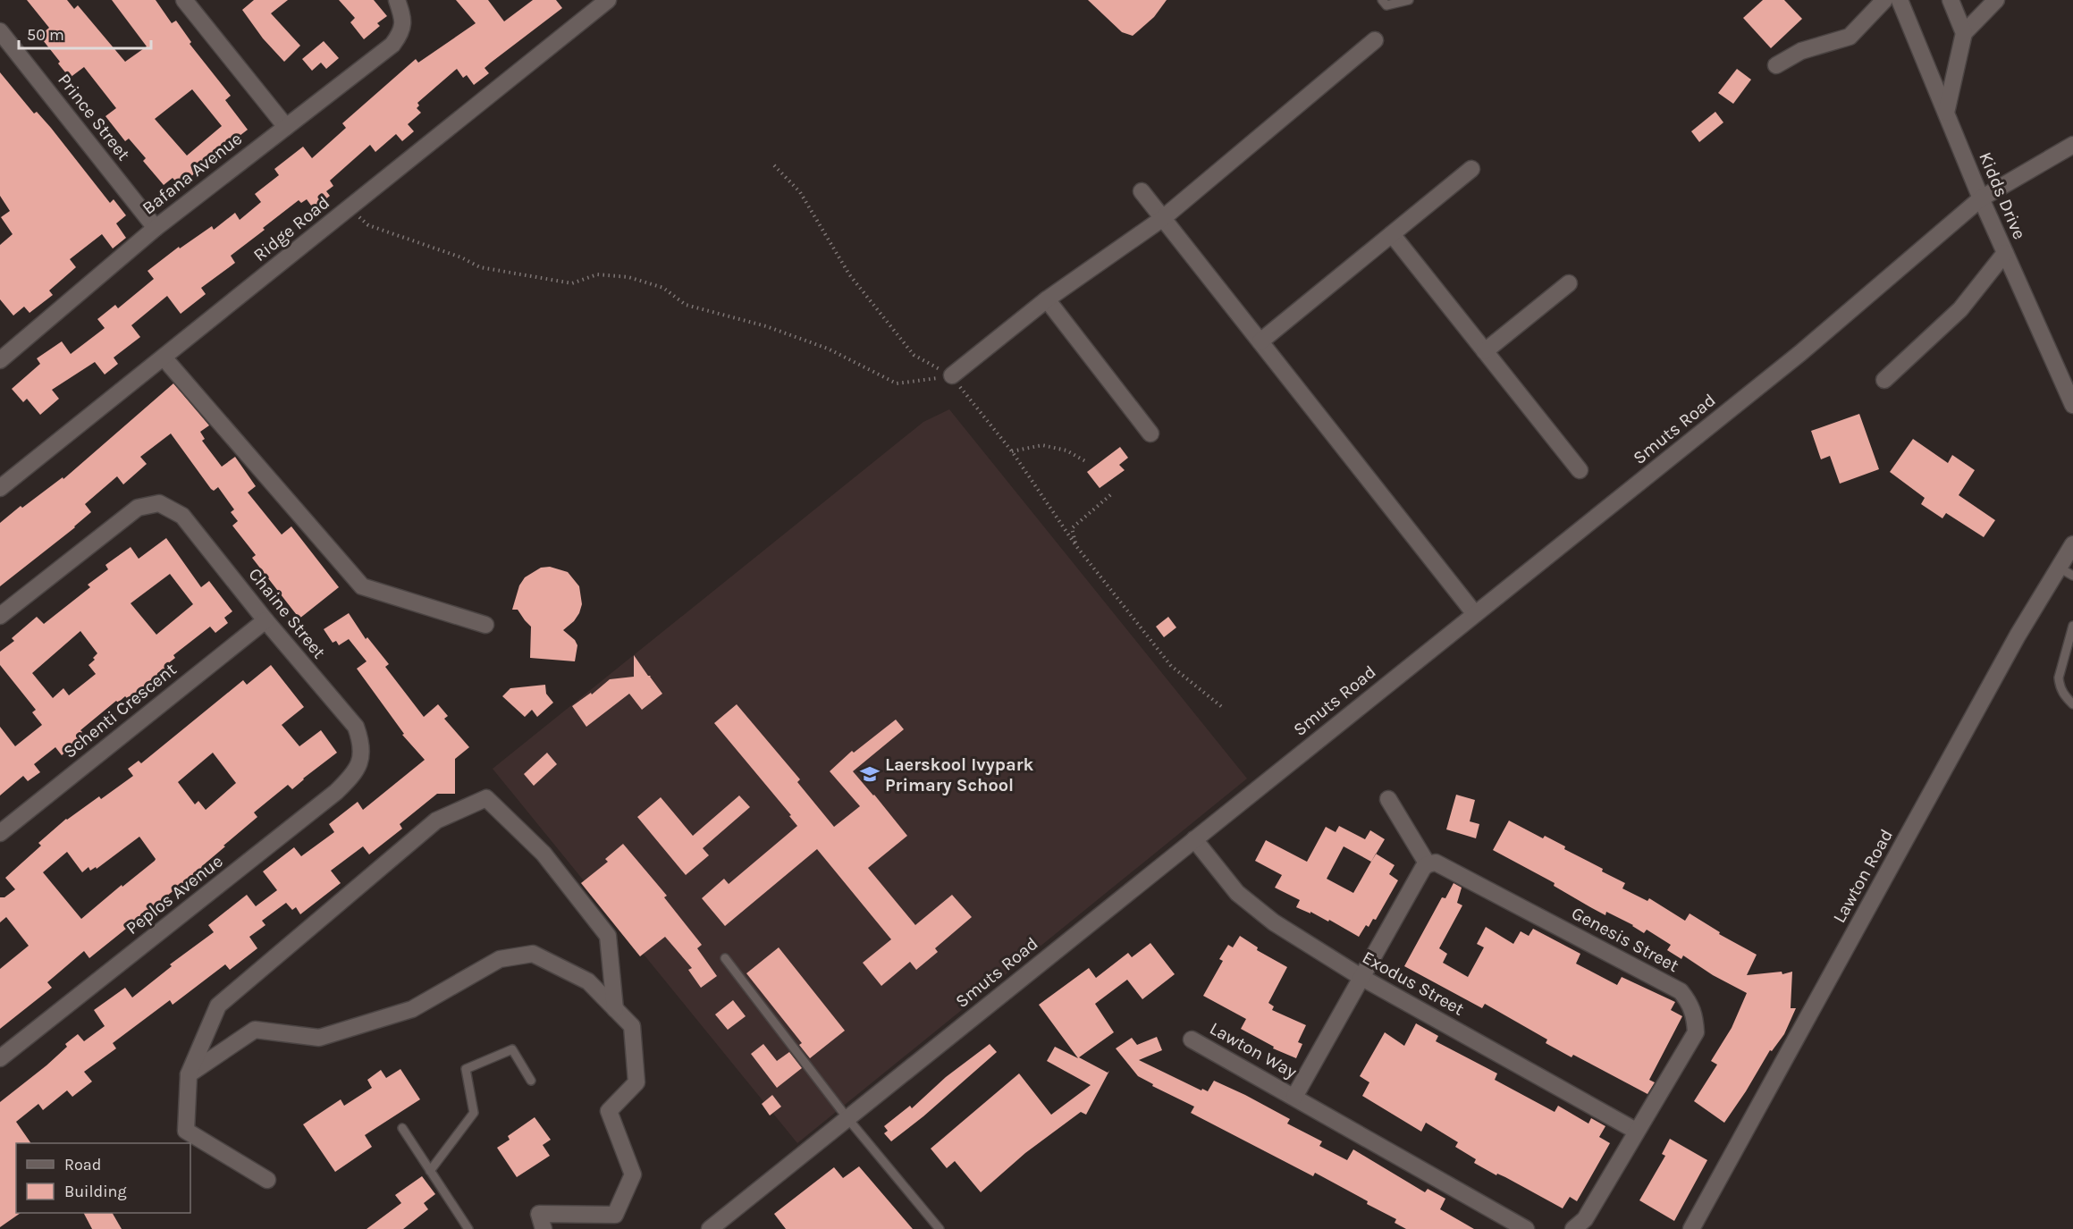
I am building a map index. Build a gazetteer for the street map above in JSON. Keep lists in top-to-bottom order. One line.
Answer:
{"streets":{"street":["Prince Street","Bafana Avenue","Kidds Drive","Ridge Road","Smuts Road","Chaine Street","Schenti Crescent","Lawton Road","Peplos Avenue","Genesis Street","Exodus Street","Lawton Way"]},"crossings":[["Prince Street","Bafana Avenue"],["Kidds Drive","Smuts Road"],["Smuts Road","Exodus Street"],["Chaine Street","Schenti Crescent"],["Chaine Street","Peplos Avenue"],["Genesis Street","Exodus Street"]],"places":{"school or university":["Laerskool Ivypark Primary School"]},"legend":["Road","Building"],"scale_bar":"50 m"}
